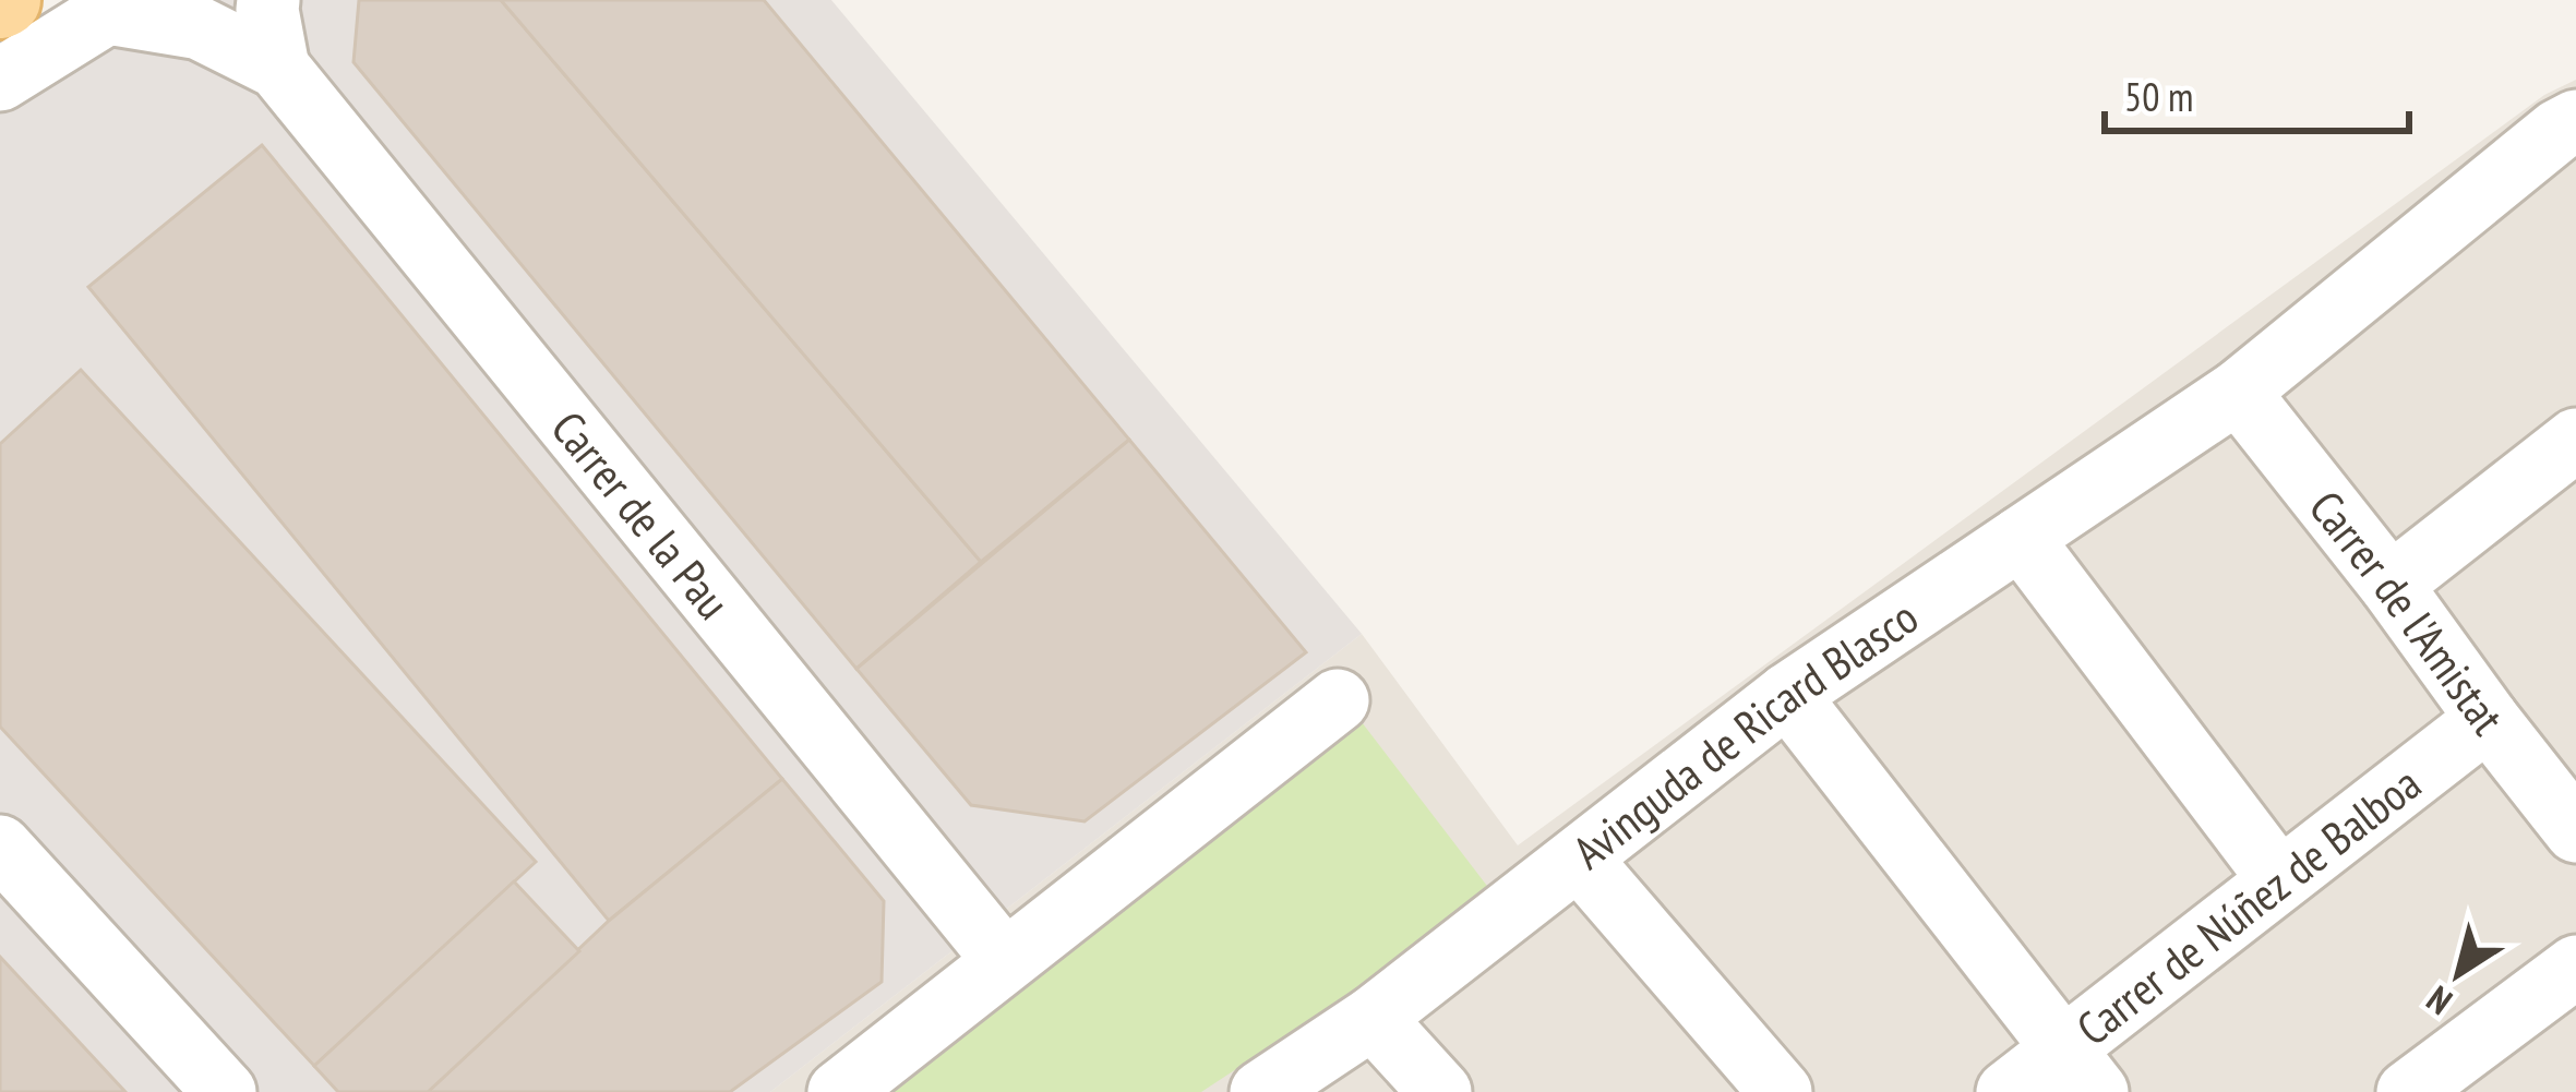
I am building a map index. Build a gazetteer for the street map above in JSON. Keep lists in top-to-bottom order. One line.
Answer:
{"streets":{"street":["Carrer de la Pau","Carrer de l'Amistat","Avinguda de Ricard Blasco","Carrer de Núñez de Balboa"]},"crossings":[["Carrer de l'Amistat","Avinguda de Ricard Blasco"],["Carrer de l'Amistat","Carrer de Núñez de Balboa"]],"scale_bar":"50 m","north":"bottom left"}
